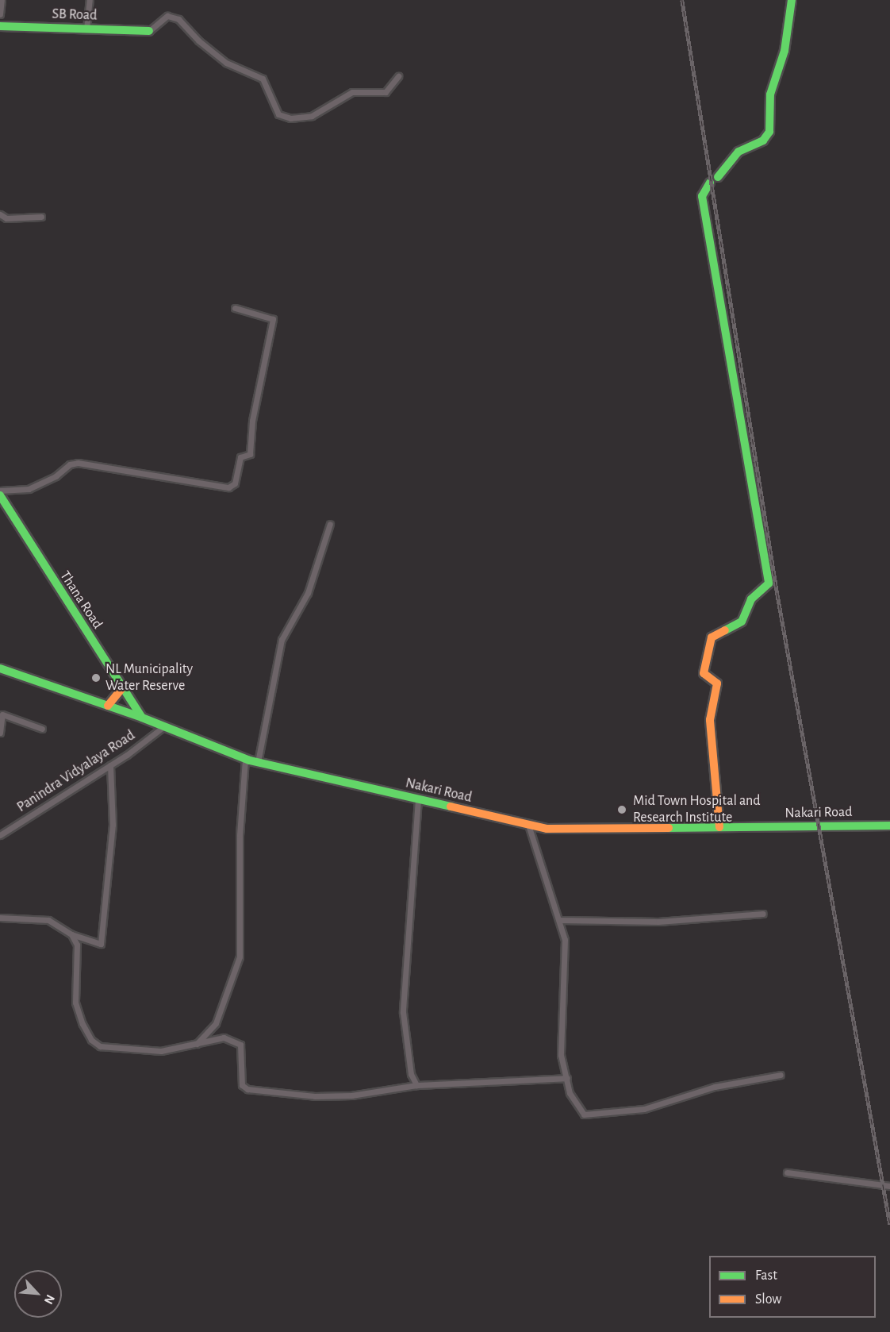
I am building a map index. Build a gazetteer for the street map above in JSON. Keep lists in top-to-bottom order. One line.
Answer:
{"streets":{"street":["SB Road","Thana Road","Panindra Vidyalaya Road","Nakari Road"]},"crossings":[["Thana Road","Nakari Road"],["Panindra Vidyalaya Road","Nakari Road"]],"places":["NL Municipality Water Reserve","Mid Town Hospital and Research Institute"],"legend":["Fast","Slow"],"north":"bottom right"}
